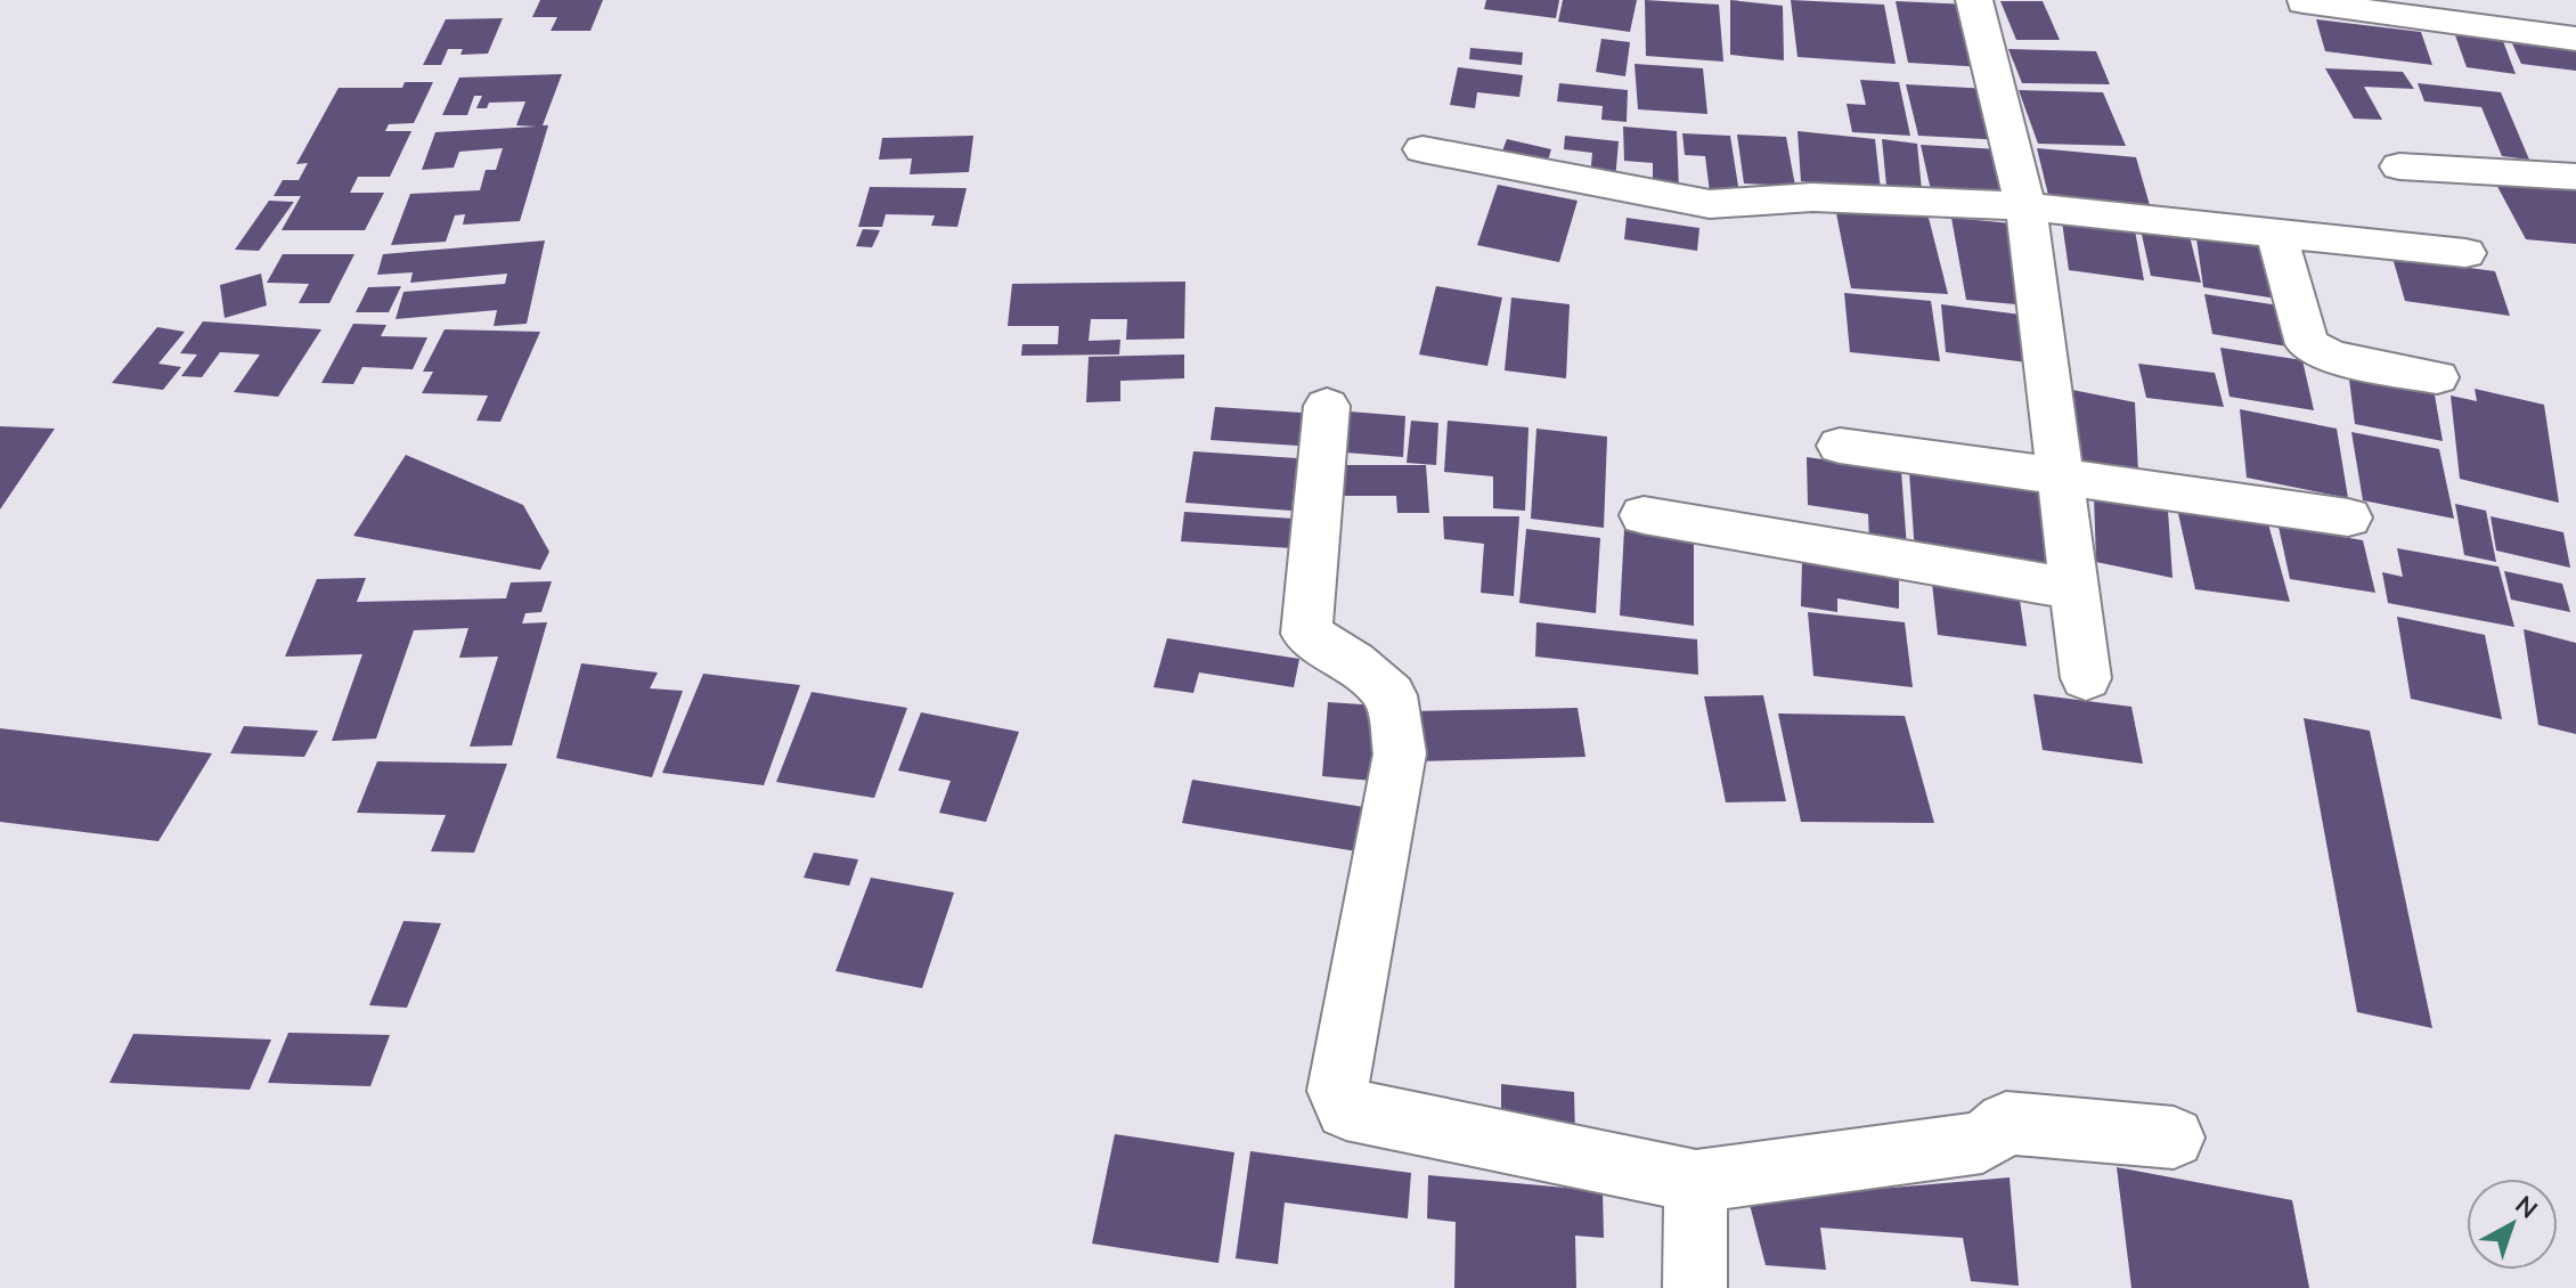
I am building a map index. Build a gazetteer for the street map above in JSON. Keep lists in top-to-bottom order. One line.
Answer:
{"north":"top right"}
